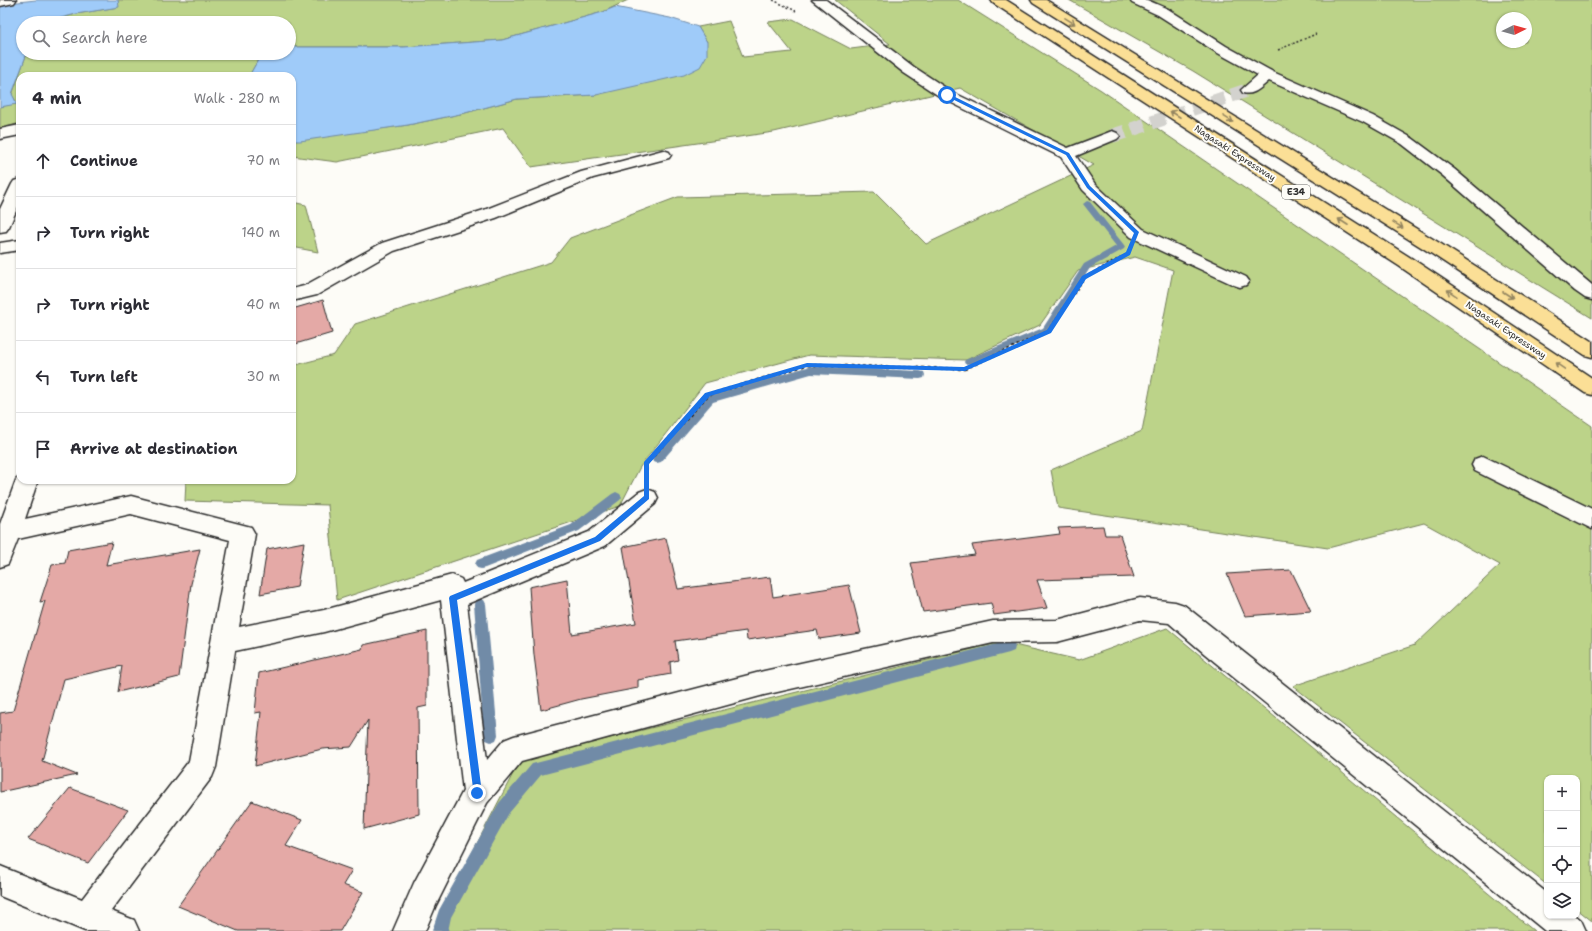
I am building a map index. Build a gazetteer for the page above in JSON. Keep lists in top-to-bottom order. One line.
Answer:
{"streets":{"highway":["Nagasaki Expressway","E34"]},"north":"right","page":{"search":"Search here","heading":["4 min","Walk · 280 m"],"list":[["Continue","70 m"],["Turn right","140 m"],["Turn right","40 m"],["Turn left","30 m"],"Arrive at destination"],"map_buttons":["+","−"]}}
